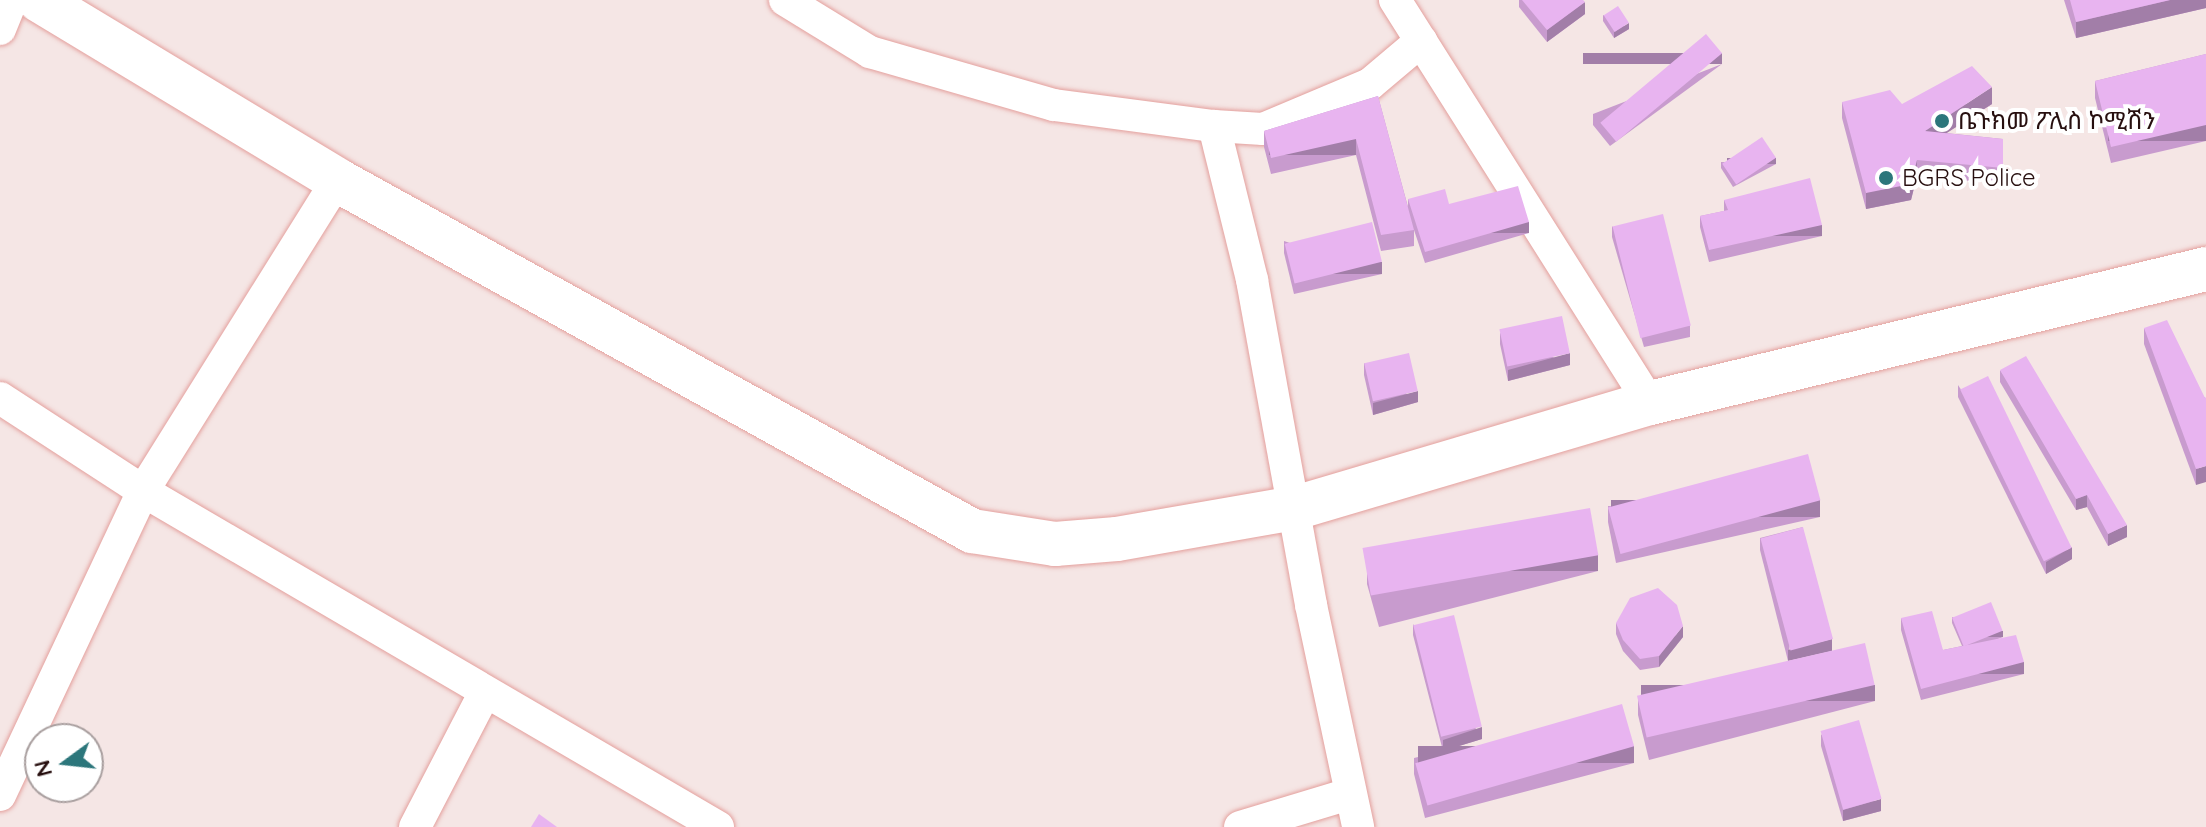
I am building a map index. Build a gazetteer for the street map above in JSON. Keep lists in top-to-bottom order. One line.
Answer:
{"places":["ቤጉክመ ፖሊስ ኮሚሽን","BGRS Police"],"north":"left"}
